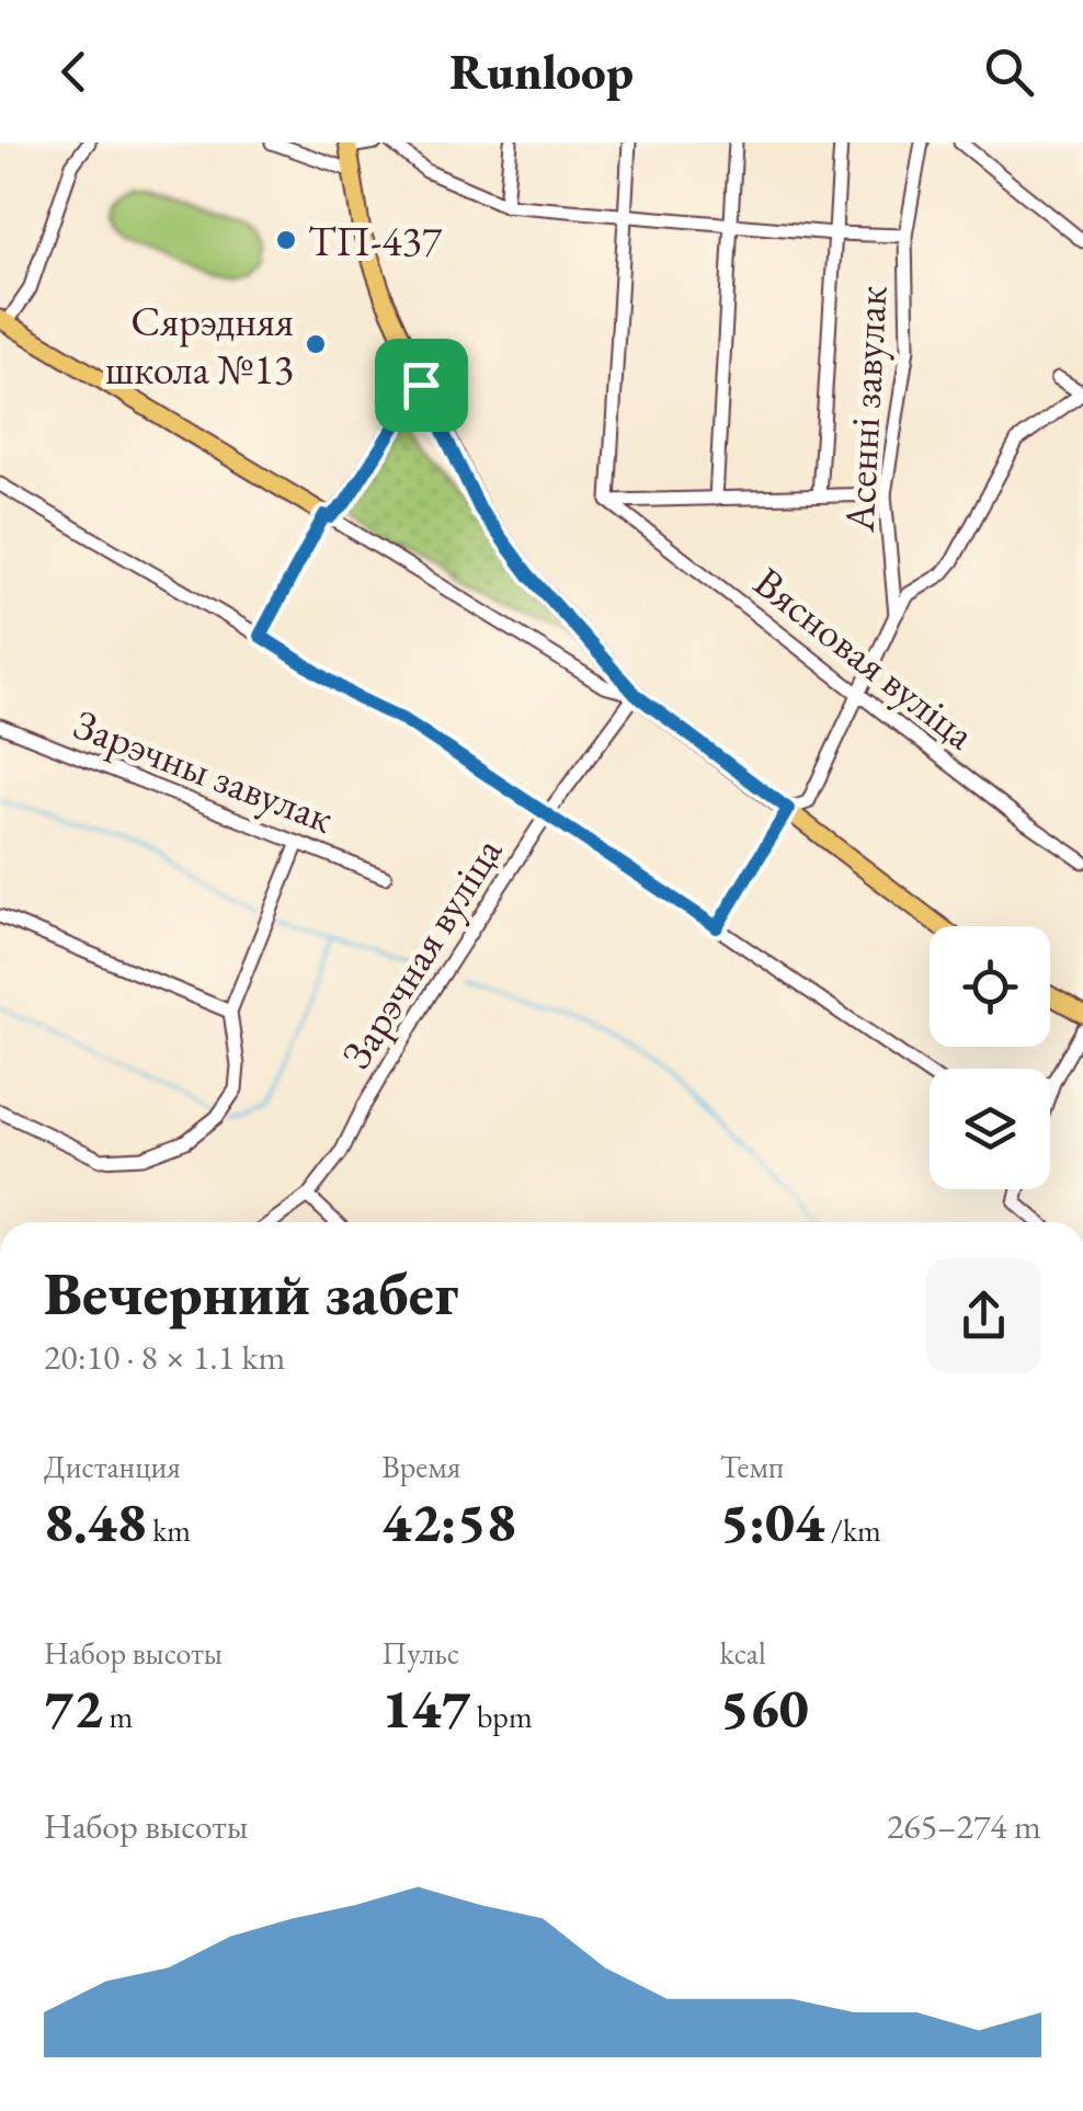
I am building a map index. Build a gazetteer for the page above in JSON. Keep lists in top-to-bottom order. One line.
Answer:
{"streets":{"street":["Асенні завулак","Вясновая вуліца","Зарэчны завулак","Зарэчная вуліца"]},"places":["ТП-437","Сярэдняя школа №13"],"page":{"header":"Runloop","heading":["Вечерний забег","20:10 · 8 × 1.1 km"],"stats":[["Дистанция","8.48 km"],["Время","42:58"],["Темп","5:04 /km"],["Набор высоты","72 m"],["Пульс","147 bpm"],["kcal","560"]],"chart":["Набор высоты","265–274 m"]}}
